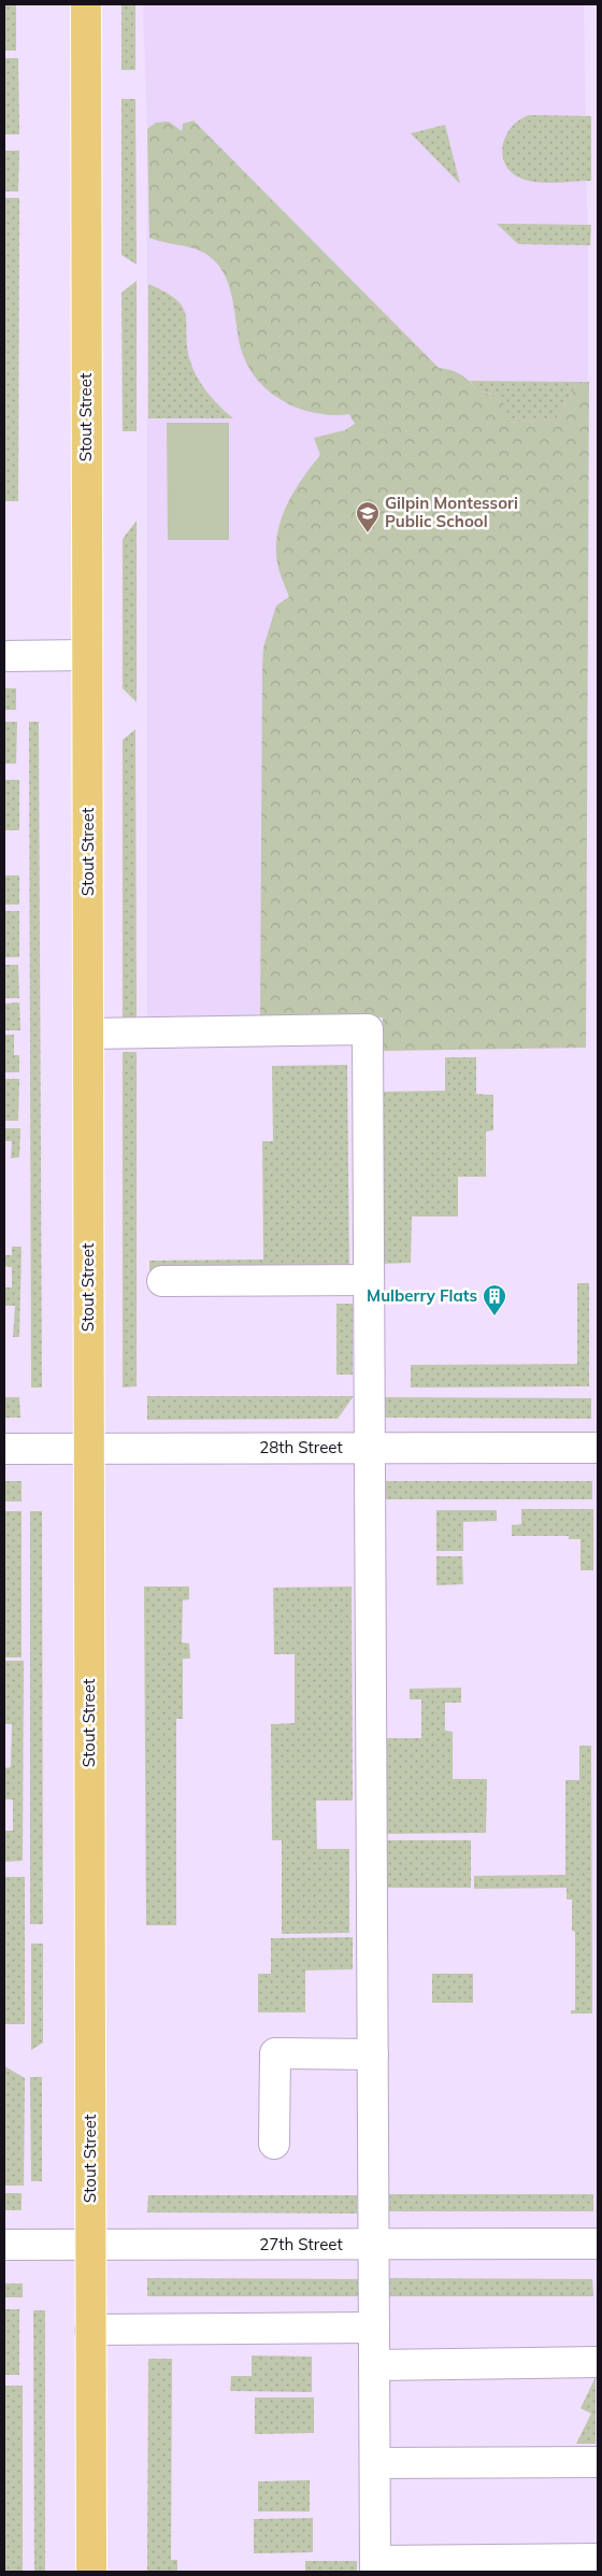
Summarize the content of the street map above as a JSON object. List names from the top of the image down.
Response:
{
  "streets": {
    "main road": ["Stout Street"],
    "street": ["28th Street", "27th Street"]
  },
  "crossings": [
    ["Stout Street", "28th Street"],
    ["Stout Street", "27th Street"]
  ],
  "places": {
    "school or university": ["Gilpin Montessori Public School"],
    "building": ["Mulberry Flats"]
  }
}
